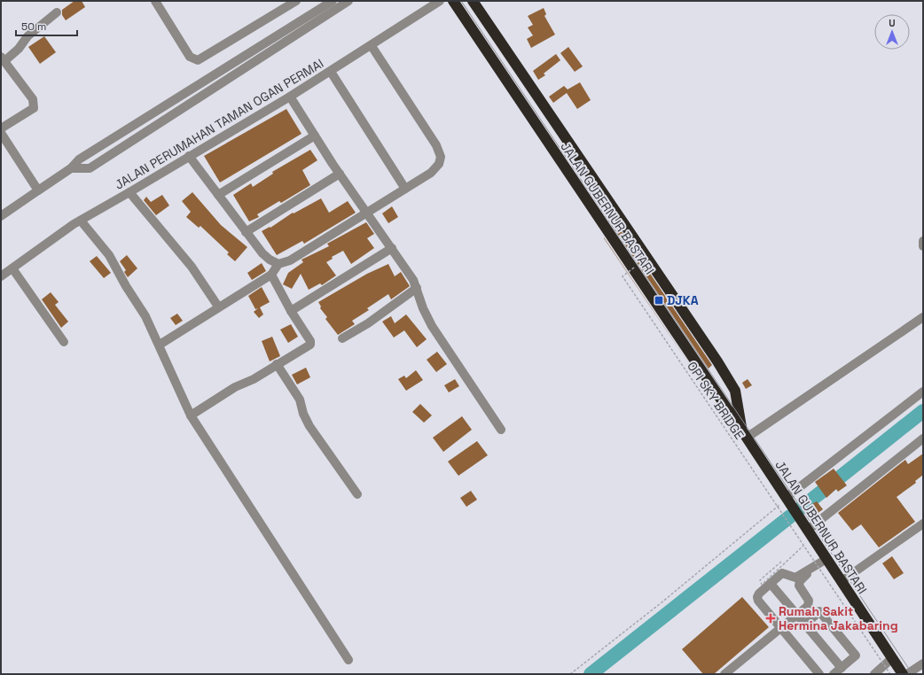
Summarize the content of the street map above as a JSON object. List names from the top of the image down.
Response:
{
  "streets": {
    "highway": ["JALAN GUBERNUR BASTARI"],
    "street": ["JALAN PERUMAHAN TAMAN OGAN PERMAI"],
    "path": ["OPI SKY BRIDGE"]
  },
  "places": {
    "transit": ["DJKA"],
    "health": ["Rumah Sakit Hermina Jakabaring"]
  },
  "scale_bar": "50 m",
  "north": "top"
}
